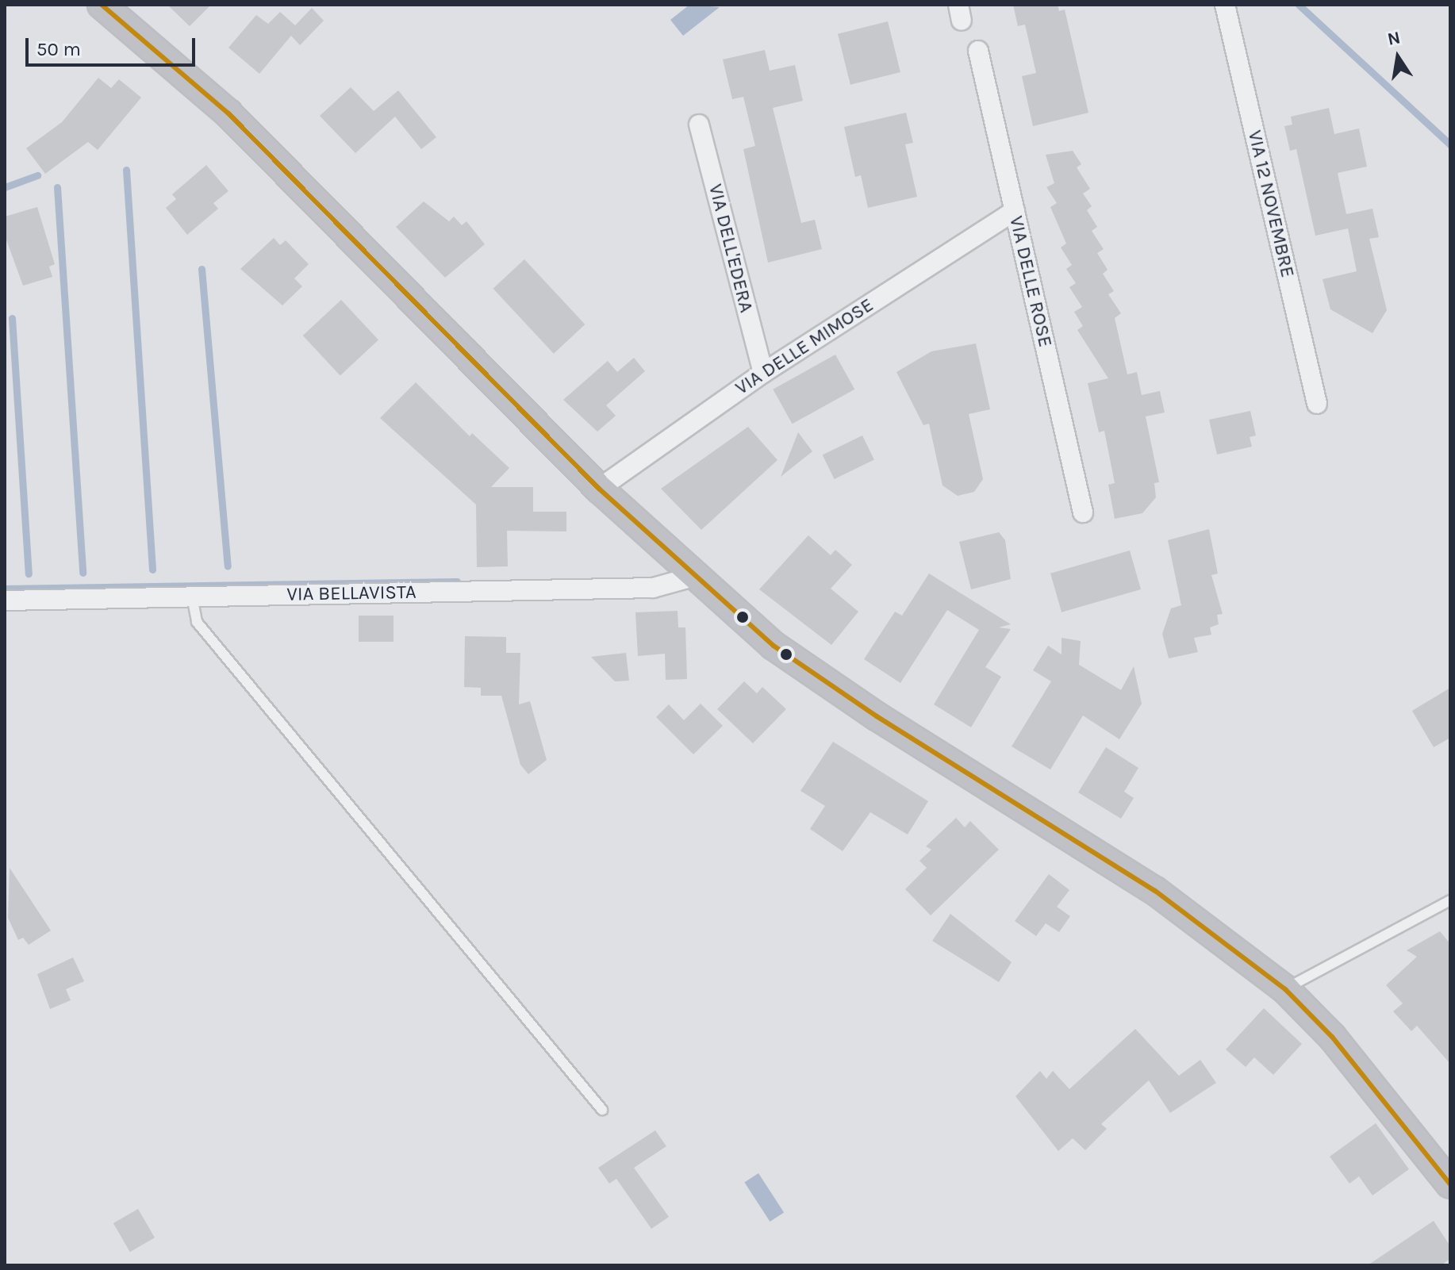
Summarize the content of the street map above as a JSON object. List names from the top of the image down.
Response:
{
  "streets": {
    "street": [
      "VIA 12 NOVEMBRE",
      "VIA DELL'EDERA",
      "VIA DELLE ROSE",
      "VIA DELLE MIMOSE",
      "VIA BELLAVISTA"
    ]
  },
  "crossings": [
    ["VIA DELL'EDERA", "VIA DELLE MIMOSE"],
    ["VIA DELLE ROSE", "VIA DELLE MIMOSE"]
  ],
  "scale_bar": "50 m",
  "north": "top"
}
